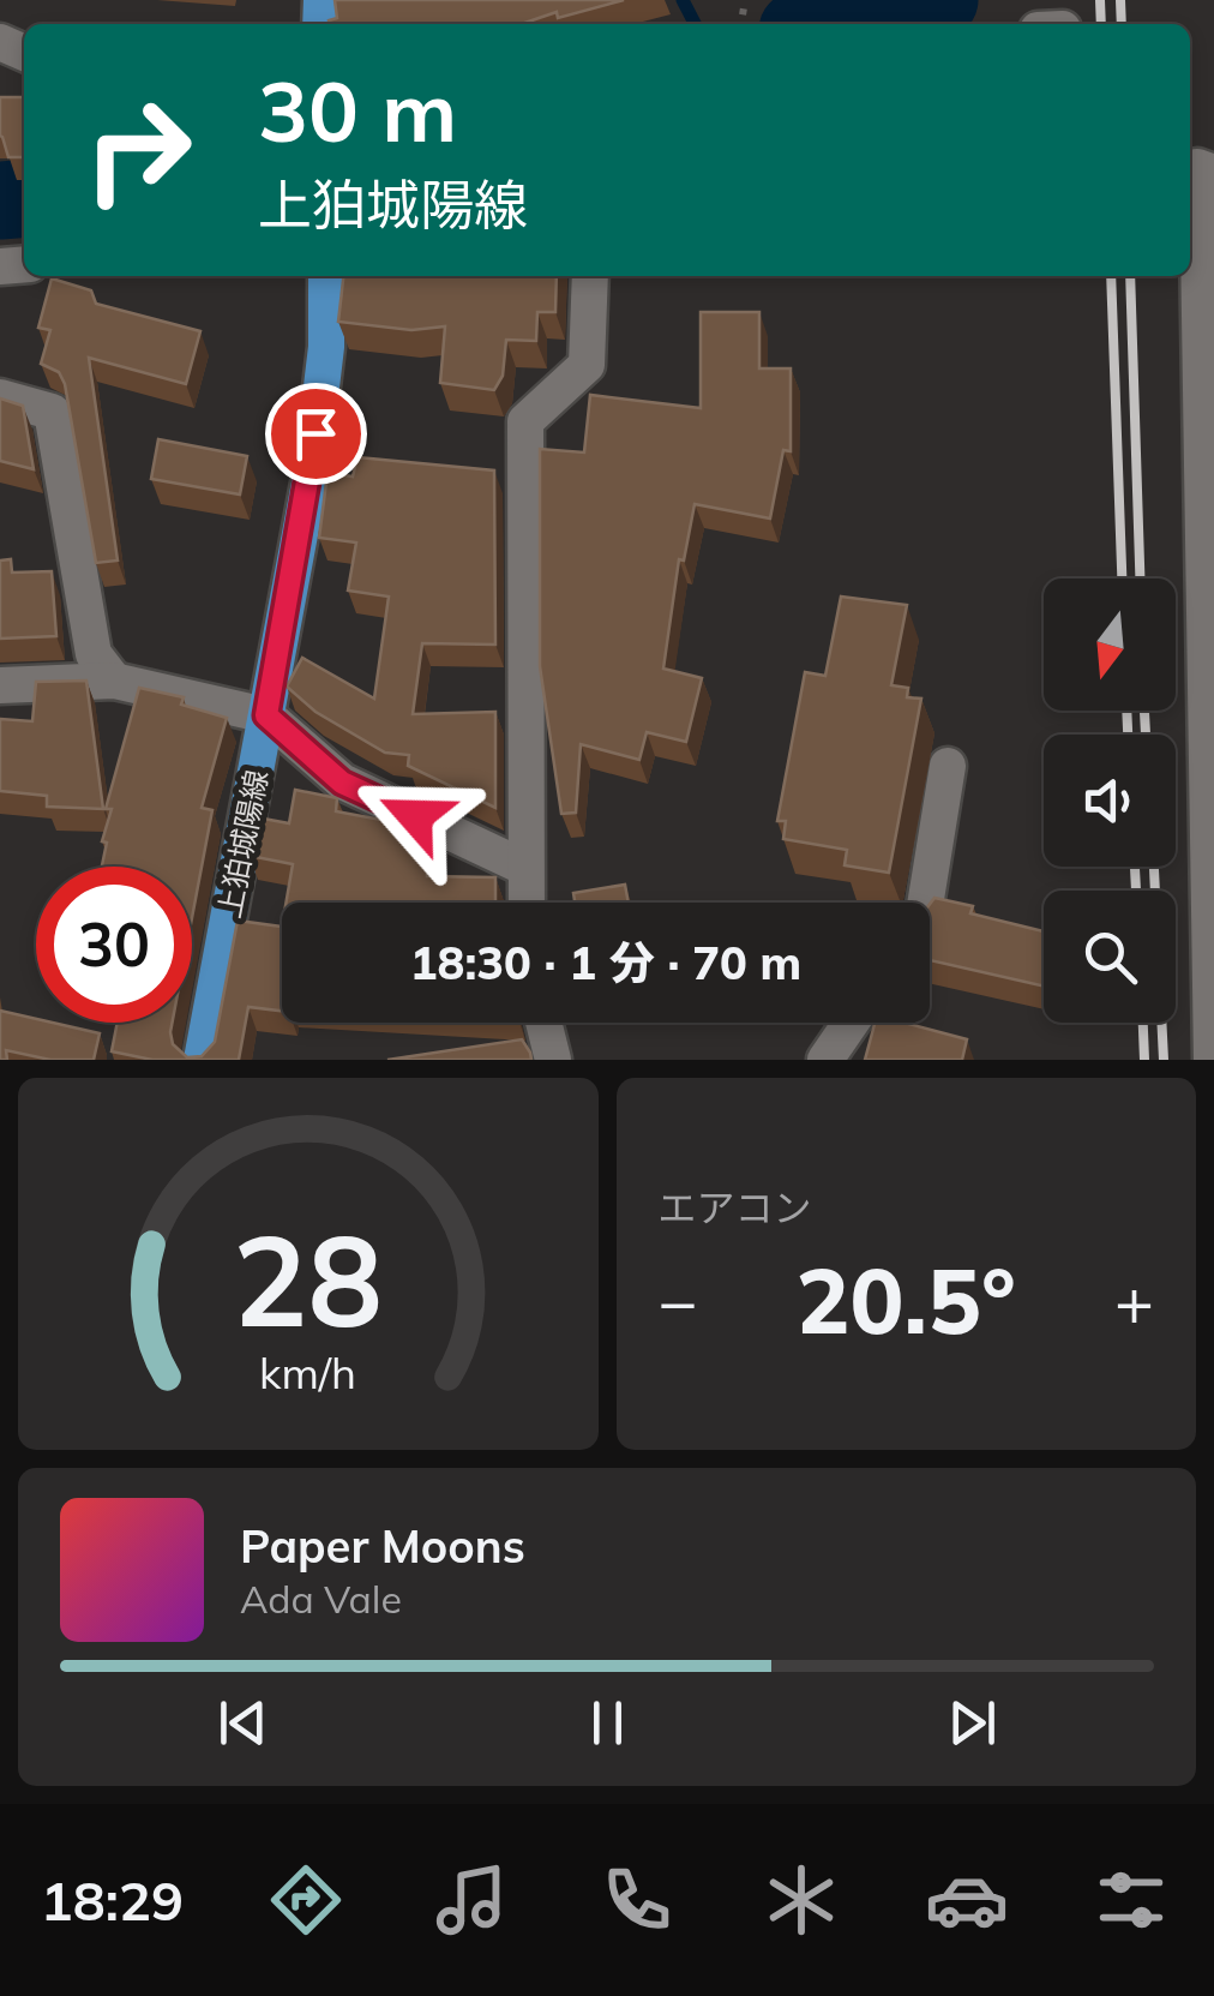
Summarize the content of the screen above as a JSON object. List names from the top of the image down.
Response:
{
  "streets": {
    "main road": ["上狛城陽線"]
  },
  "north": "bottom",
  "page": {
    "turn": ["30 m", "上狛城陽線"],
    "limit": "30",
    "trip": "18:30 · 1 分 · 70 m",
    "tile": "エアコン",
    "heat": ["−", "20.5°", "+"],
    "song": ["Paper Moons", "Ada Vale"],
    "tabs": "18:29",
    "gauge": ["28", "km/h"]
  }
}
